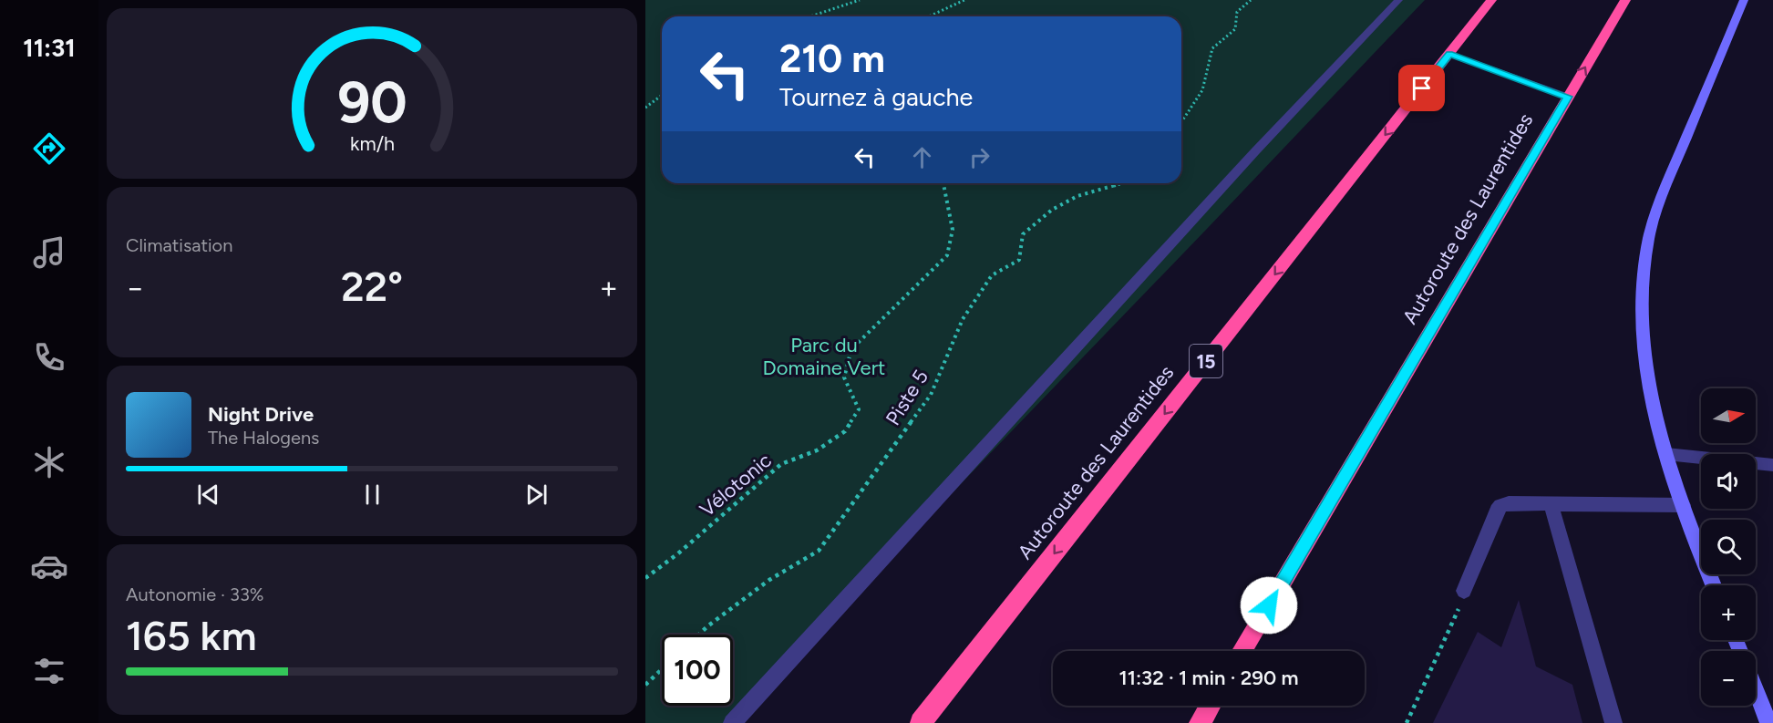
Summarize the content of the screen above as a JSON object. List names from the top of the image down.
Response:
{
  "streets": {
    "highway": ["Autoroute des Laurentides", "15"],
    "path": ["Piste 5", "Vélotonic"]
  },
  "parks": ["Parc du Domaine Vert"],
  "north": "right",
  "page": {
    "tabs": "11:31",
    "turn": ["210 m", "Tournez à gauche"],
    "tile": [
      "Climatisation",
      ["Autonomie · 33%", "165 km"]
    ],
    "heat": ["−", "22°", "+"],
    "map_buttons": ["+", "−"],
    "song": ["Night Drive", "The Halogens"],
    "limit": "100",
    "trip": "11:32 · 1 min · 290 m",
    "gauge": ["90", "km/h"]
  }
}
